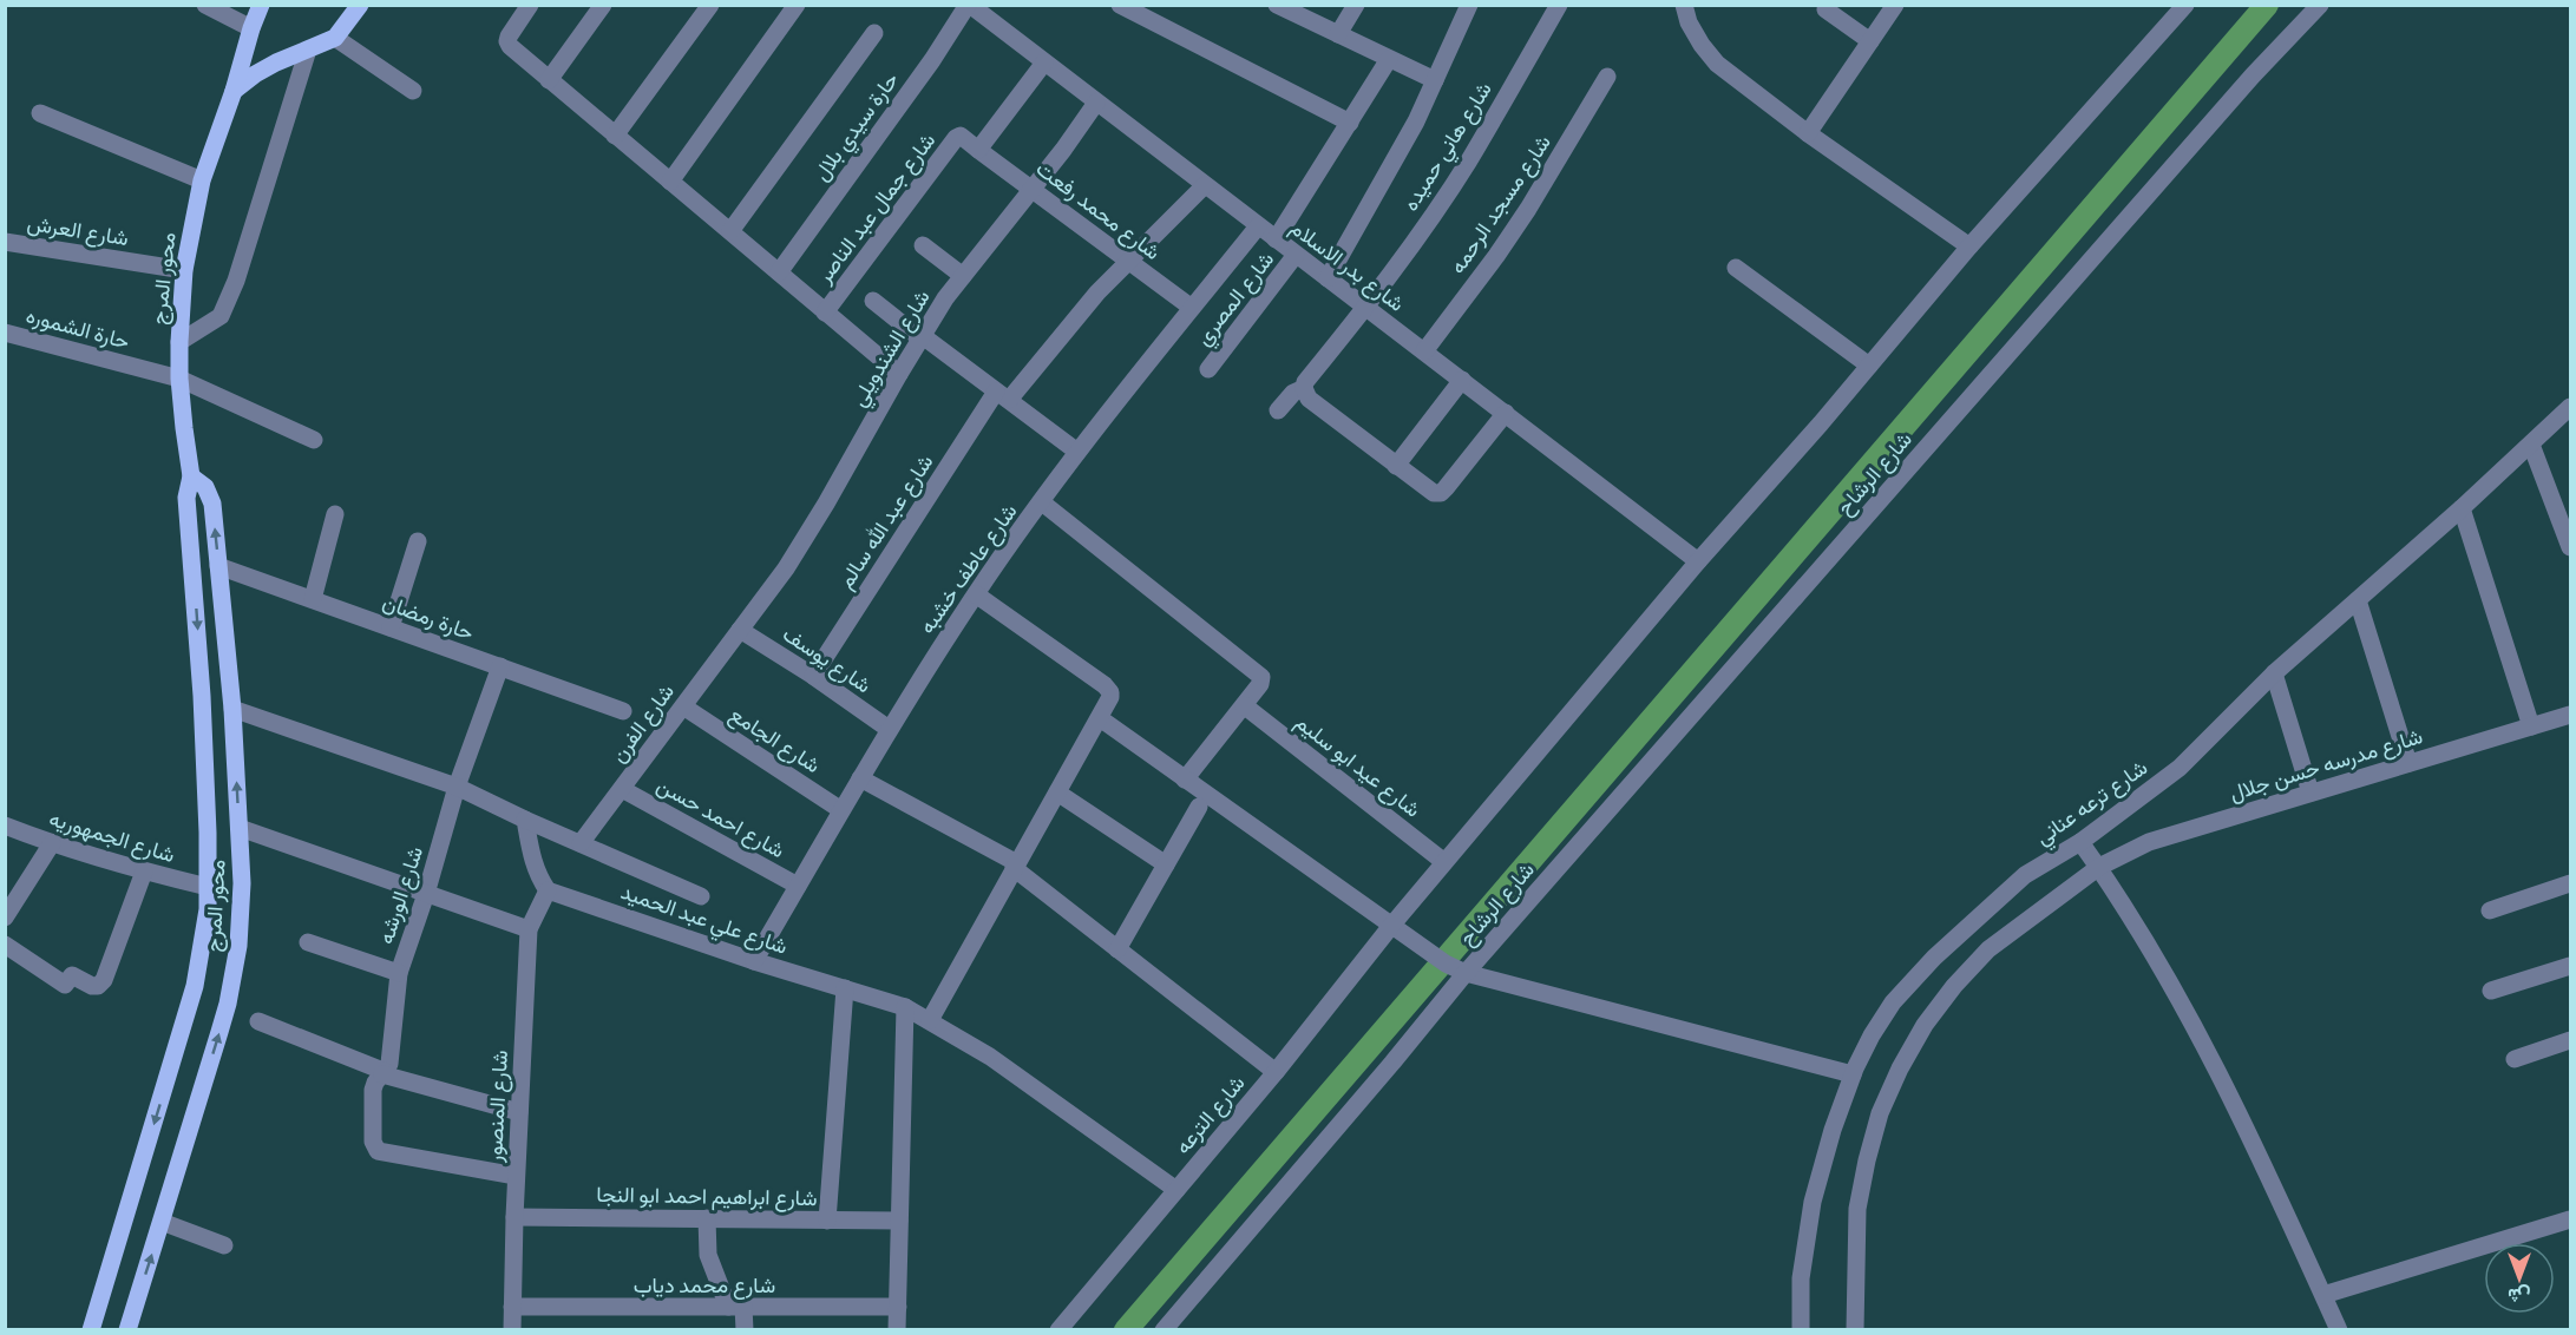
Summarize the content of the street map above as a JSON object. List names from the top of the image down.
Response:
{
  "streets": {
    "main road": ["محور المرج"],
    "street": [
      "حارة سيدي بلال",
      "شارع هاني حميده",
      "شارع مسجد الرحمه",
      "شارع جمال عبد الناصر",
      "شارع محمد رفعت",
      "شارع العرش",
      "شارع بدر الاسلام",
      "شارع المصري",
      "حارة الشموره",
      "شارع الشندويلي",
      "شارع الرشاح",
      "شارع عبد الله سالم",
      "شارع عاطف خشبه",
      "حارة رمضان",
      "شارع يوسف",
      "شارع الفرن",
      "شارع الجامع",
      "شارع مدرسه حسن جلال",
      "شارع عيد ابو سليم",
      "شارع ترعه عناني",
      "شارع احمد حسن",
      "شارع الجمهوريه",
      "شارع الورشه",
      "شارع علي عبد الحميد",
      "شارع المنصور",
      "شارع الترعه",
      "شارع ابراهيم احمد ابو النجا",
      "شارع محمد دياب"
    ]
  },
  "crossings": [
    ["حارة سيدي بلال", "شارع بدر الاسلام"],
    ["شارع هاني حميده", "شارع بدر الاسلام"],
    ["شارع مسجد الرحمه", "شارع بدر الاسلام"],
    ["شارع جمال عبد الناصر", "شارع محمد رفعت"],
    ["شارع محمد رفعت", "شارع الشندويلي"],
    ["شارع محمد رفعت", "شارع عبد الله سالم"],
    ["شارع محمد رفعت", "شارع عاطف خشبه"],
    ["شارع العرش", "محور المرج"],
    ["شارع بدر الاسلام", "شارع المصري"],
    ["شارع بدر الاسلام", "شارع الشندويلي"],
    ["شارع بدر الاسلام", "شارع عبد الله سالم"],
    ["شارع بدر الاسلام", "شارع عاطف خشبه"],
    ["محور المرج", "حارة الشموره"],
    ["محور المرج", "حارة رمضان"],
    ["محور المرج", "شارع الجمهوريه"],
    ["شارع الشندويلي", "شارع يوسف"],
    ["شارع الشندويلي", "شارع الفرن"],
    ["شارع عبد الله سالم", "شارع يوسف"],
    ["شارع عاطف خشبه", "شارع يوسف"],
    ["شارع عاطف خشبه", "شارع الجامع"],
    ["شارع عاطف خشبه", "شارع احمد حسن"],
    ["شارع عاطف خشبه", "شارع علي عبد الحميد"],
    ["حارة رمضان", "شارع الورشه"],
    ["شارع يوسف", "شارع الفرن"],
    ["شارع الفرن", "شارع الجامع"],
    ["شارع الفرن", "شارع احمد حسن"],
    ["شارع الورشه", "شارع المنصور"],
    ["شارع علي عبد الحميد", "شارع المنصور"],
    ["شارع علي عبد الحميد", "شارع الترعه"],
    ["شارع المنصور", "شارع ابراهيم احمد ابو النجا"],
    ["شارع المنصور", "شارع محمد دياب"]
  ],
  "north": "bottom"
}
